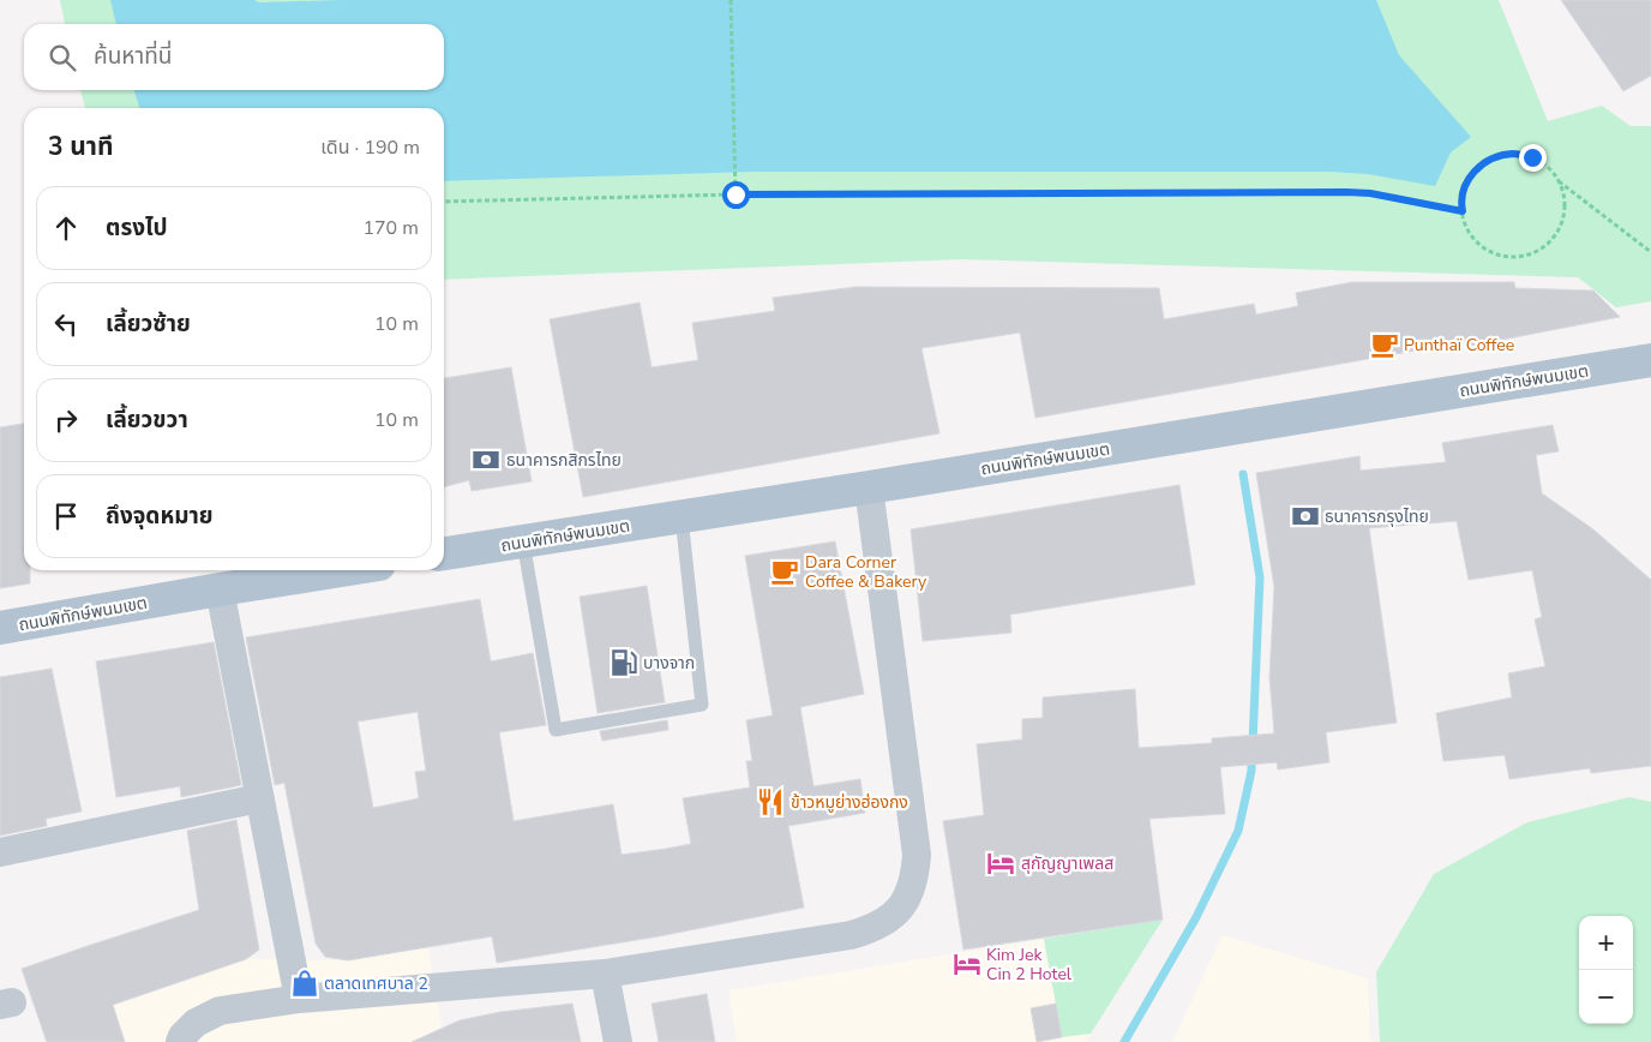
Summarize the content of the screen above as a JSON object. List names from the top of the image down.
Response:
{
  "streets": {
    "main road": ["ถนนพิทักษ์พนมเขต"]
  },
  "places": {
    "cafe": ["Punthaï Coffee", "Dara Corner Coffee & Bakery"],
    "bank": ["ธนาคารกสิกรไทย", "ธนาคารกรุงไทย"],
    "fuel station": ["บางจาก"],
    "restaurant": ["ข้าวหมูย่างฮ่องกง"],
    "hotel": ["สุกัญญาเพลส", "Kim Jek Cin 2 Hotel"],
    "shop": ["ตลาดเทศบาล 2"]
  },
  "page": {
    "search": "ค้นหาที่นี่",
    "heading": ["3 นาที", "เดิน · 190 m"],
    "list": [
      ["ตรงไป", "170 m"],
      ["เลี้ยวซ้าย", "10 m"],
      ["เลี้ยวขวา", "10 m"],
      "ถึงจุดหมาย"
    ],
    "map_buttons": ["+", "−"]
  }
}
